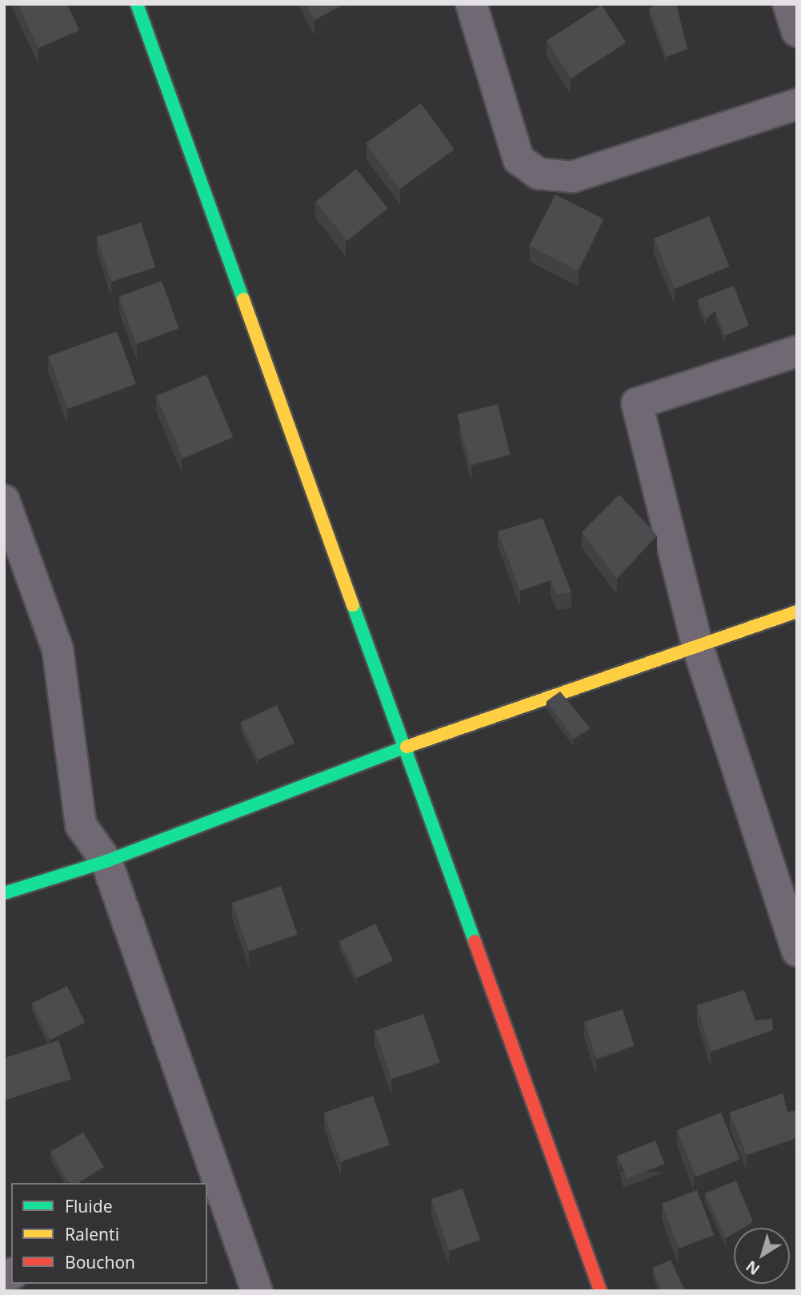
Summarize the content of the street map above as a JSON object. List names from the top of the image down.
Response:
{
  "legend": ["Fluide", "Ralenti", "Bouchon"],
  "north": "bottom left"
}
